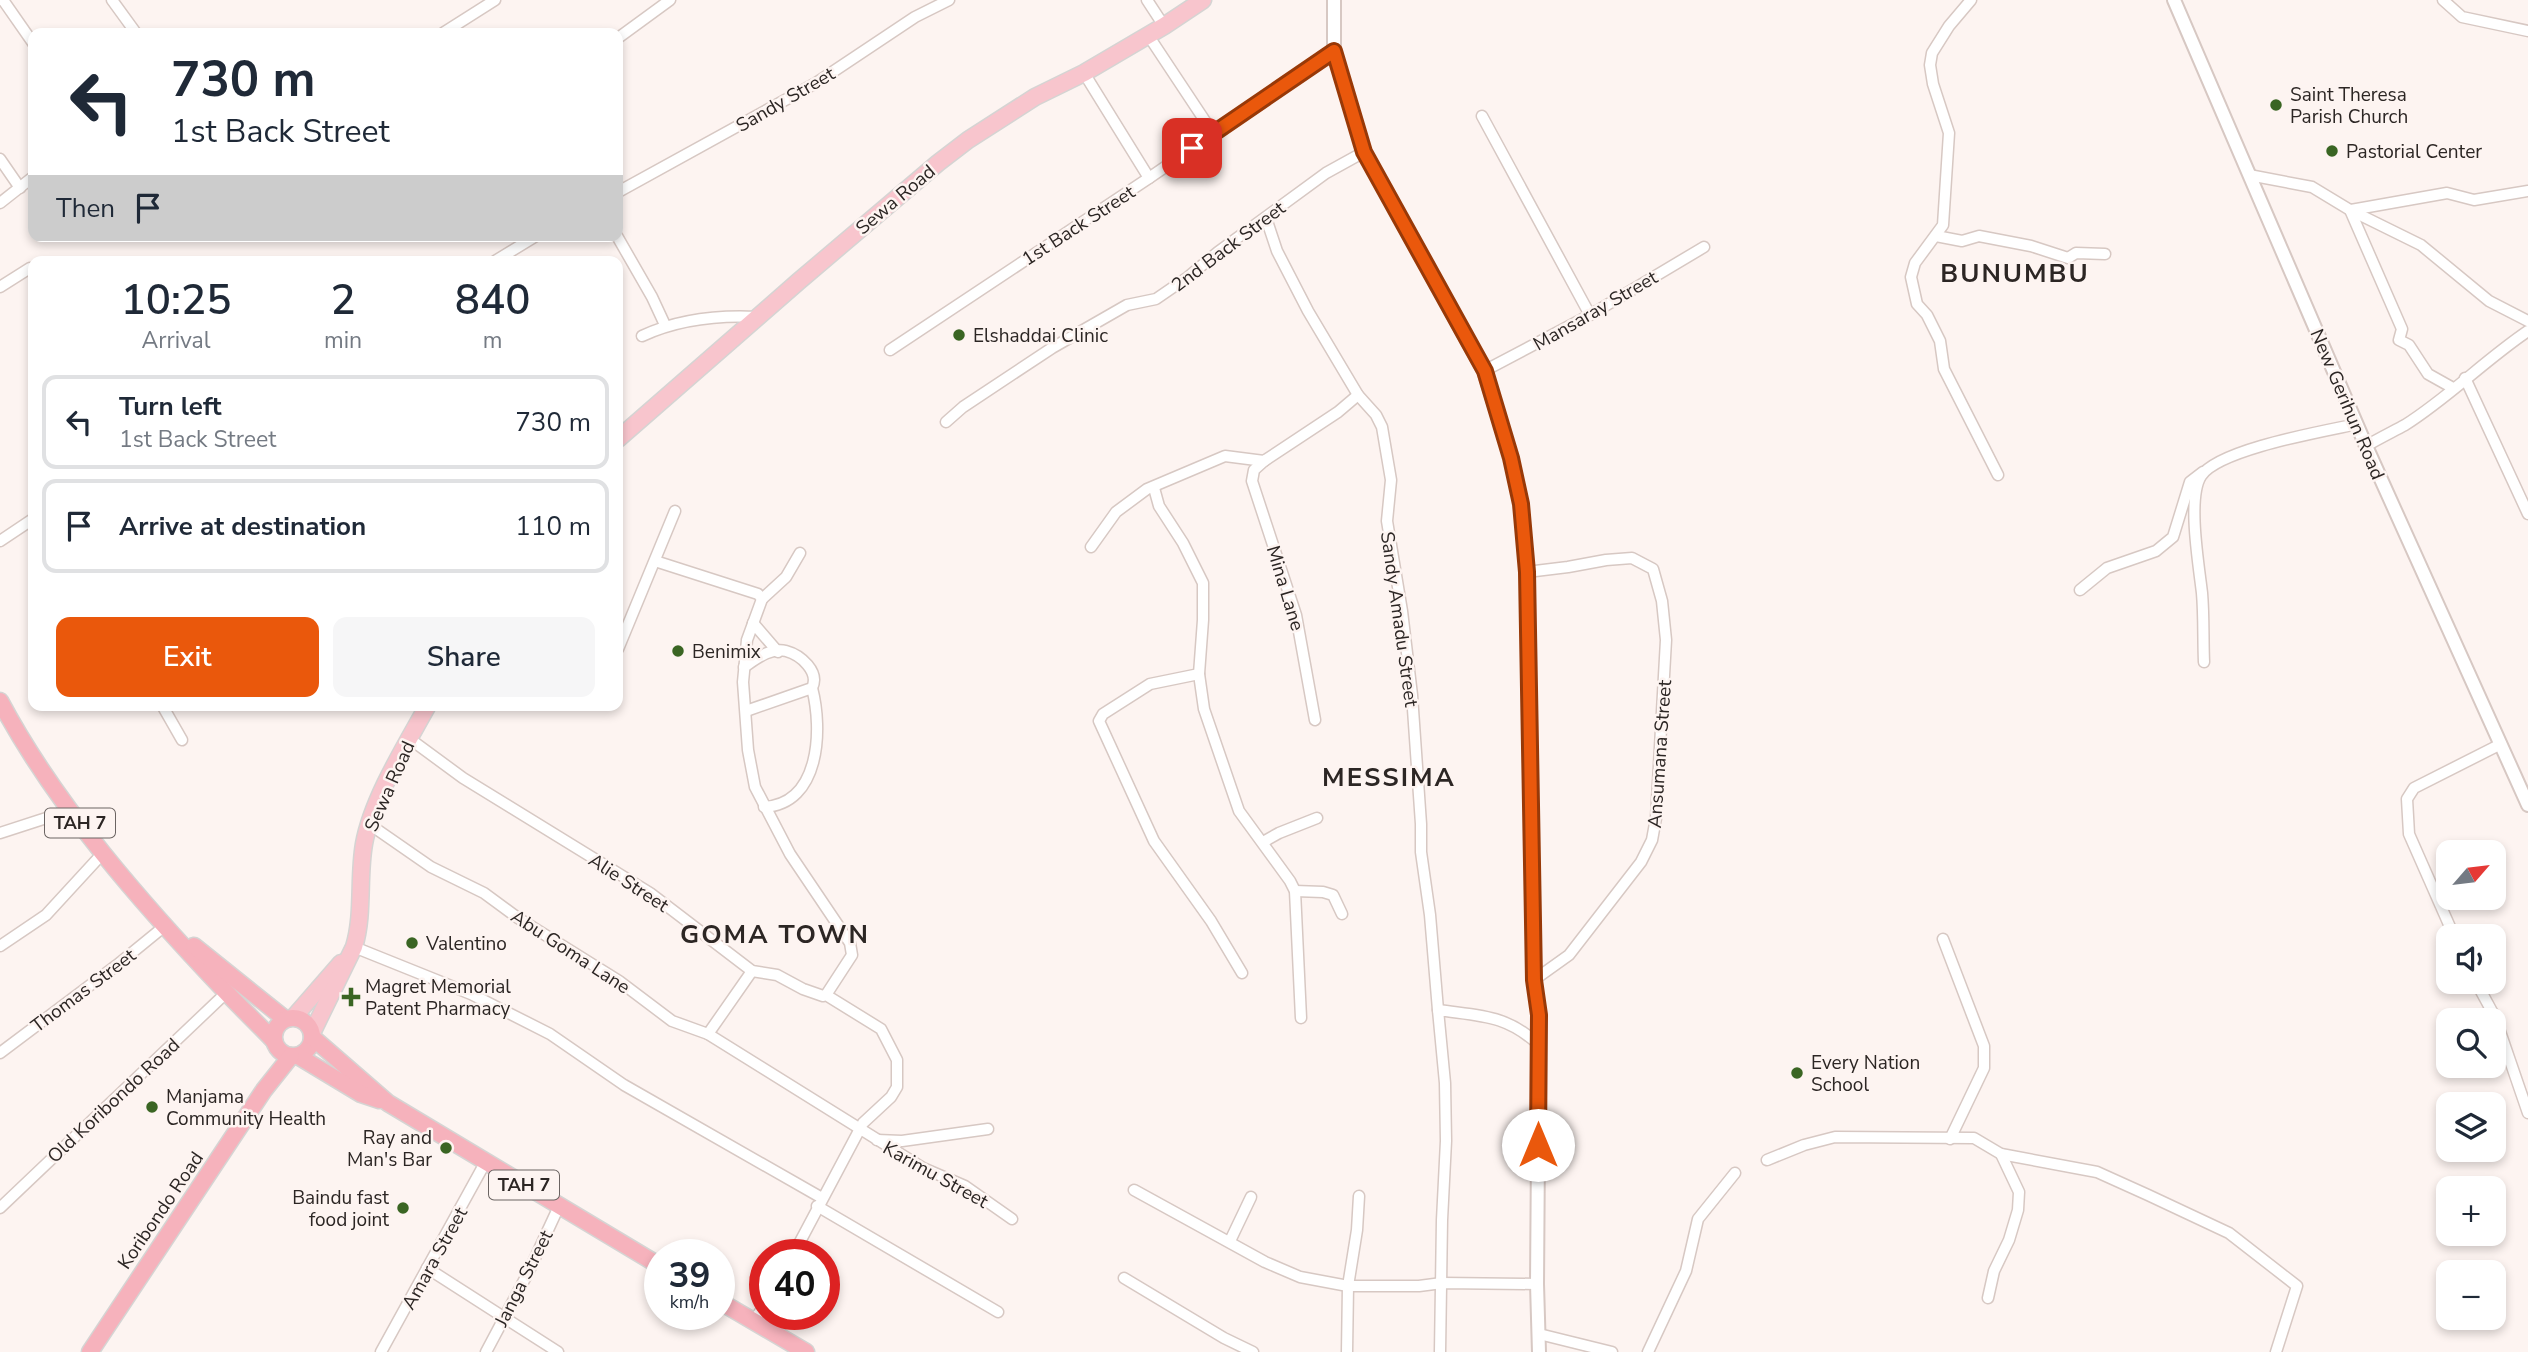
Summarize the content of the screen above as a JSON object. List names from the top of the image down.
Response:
{
  "streets": {
    "highway": ["TAH 7", "Koribondo Road"],
    "main road": ["Sewa Road"],
    "street": [
      "Sandy Street",
      "1st Back Street",
      "2nd Back Street",
      "Mansaray Street",
      "New Gerihun Road",
      "Mina Lane",
      "Sandy Amadu Street",
      "Ansumana Street",
      "Alie Street",
      "Abu Goma Lane",
      "Thomas Street",
      "Old Koribondo Road",
      "Karimu Street",
      "Amara Street",
      "Janga Street"
    ]
  },
  "crossings": [
    ["Sewa Road", "TAH 7"],
    ["Sewa Road", "Alie Street"],
    ["Sewa Road", "Abu Goma Lane"],
    ["Sewa Road", "Koribondo Road"],
    ["2nd Back Street", "Sandy Amadu Street"],
    ["TAH 7", "Thomas Street"],
    ["TAH 7", "Old Koribondo Road"],
    ["TAH 7", "Koribondo Road"],
    ["TAH 7", "Amara Street"],
    ["TAH 7", "Janga Street"],
    ["Alie Street", "Abu Goma Lane"],
    ["Alie Street", "Karimu Street"],
    ["Abu Goma Lane", "Karimu Street"]
  ],
  "districts": ["BUNUMBU", "MESSIMA", "GOMA TOWN"],
  "places": {
    "other": [
      "Saint Theresa Parish Church",
      "Pastorial Center",
      "Elshaddai Clinic",
      "Benimix",
      "Valentino",
      "Every Nation School",
      "Manjama Community Health",
      "Ray and Man's Bar",
      "Baindu fast food joint"
    ],
    "health": ["Magret Memorial Patent Pharmacy"]
  },
  "north": "top right",
  "page": {
    "turn": ["730 m", "1st Back Street"],
    "then": "Then",
    "eta": [
      "10:25",
      "Arrival",
      "2",
      "min",
      "840",
      "m"
    ],
    "list": [
      {
        "name": "Turn left",
        "note": "1st Back Street",
        "value": "730 m"
      },
      {
        "name": "Arrive at destination",
        "value": "110 m"
      }
    ],
    "buttons": ["Exit", "Share"],
    "map_buttons": ["+", "−"],
    "speed": "39 km/h",
    "limit": "40"
  }
}
